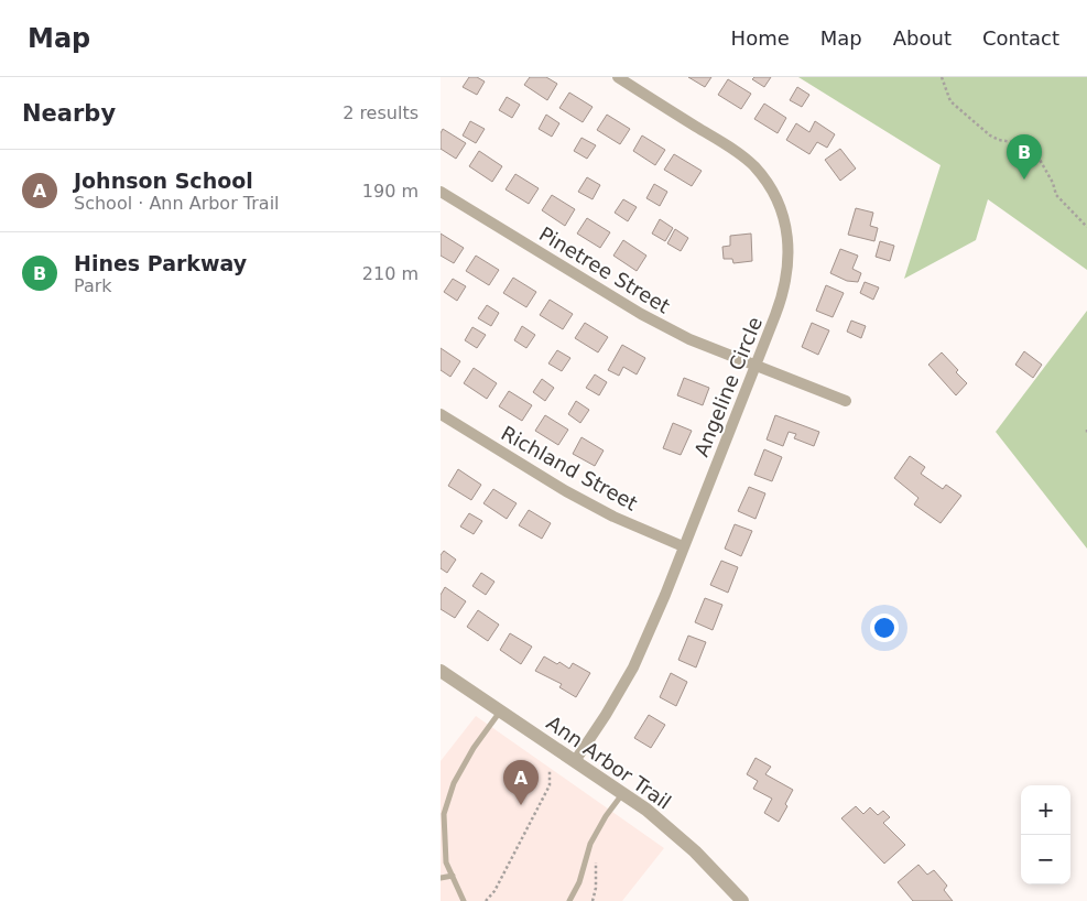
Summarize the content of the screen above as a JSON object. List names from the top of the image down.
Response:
{
  "streets": {
    "street": [
      "Pinetree Street",
      "Angeline Circle",
      "Richland Street",
      "Ann Arbor Trail"
    ]
  },
  "crossings": [
    ["Pinetree Street", "Angeline Circle"],
    ["Angeline Circle", "Richland Street"],
    ["Angeline Circle", "Ann Arbor Trail"]
  ],
  "page": {
    "header": "Map",
    "nav": [
      "Home",
      "Map",
      "About",
      "Contact"
    ],
    "heading": ["Nearby", "2 results"],
    "pins": ["B", "A"],
    "list": [
      {
        "mark": "A",
        "name": "Johnson School",
        "note": "School · Ann Arbor Trail",
        "value": "190 m"
      },
      {
        "mark": "B",
        "name": "Hines Parkway",
        "note": "Park",
        "value": "210 m"
      }
    ],
    "map_buttons": ["+", "−"]
  }
}
